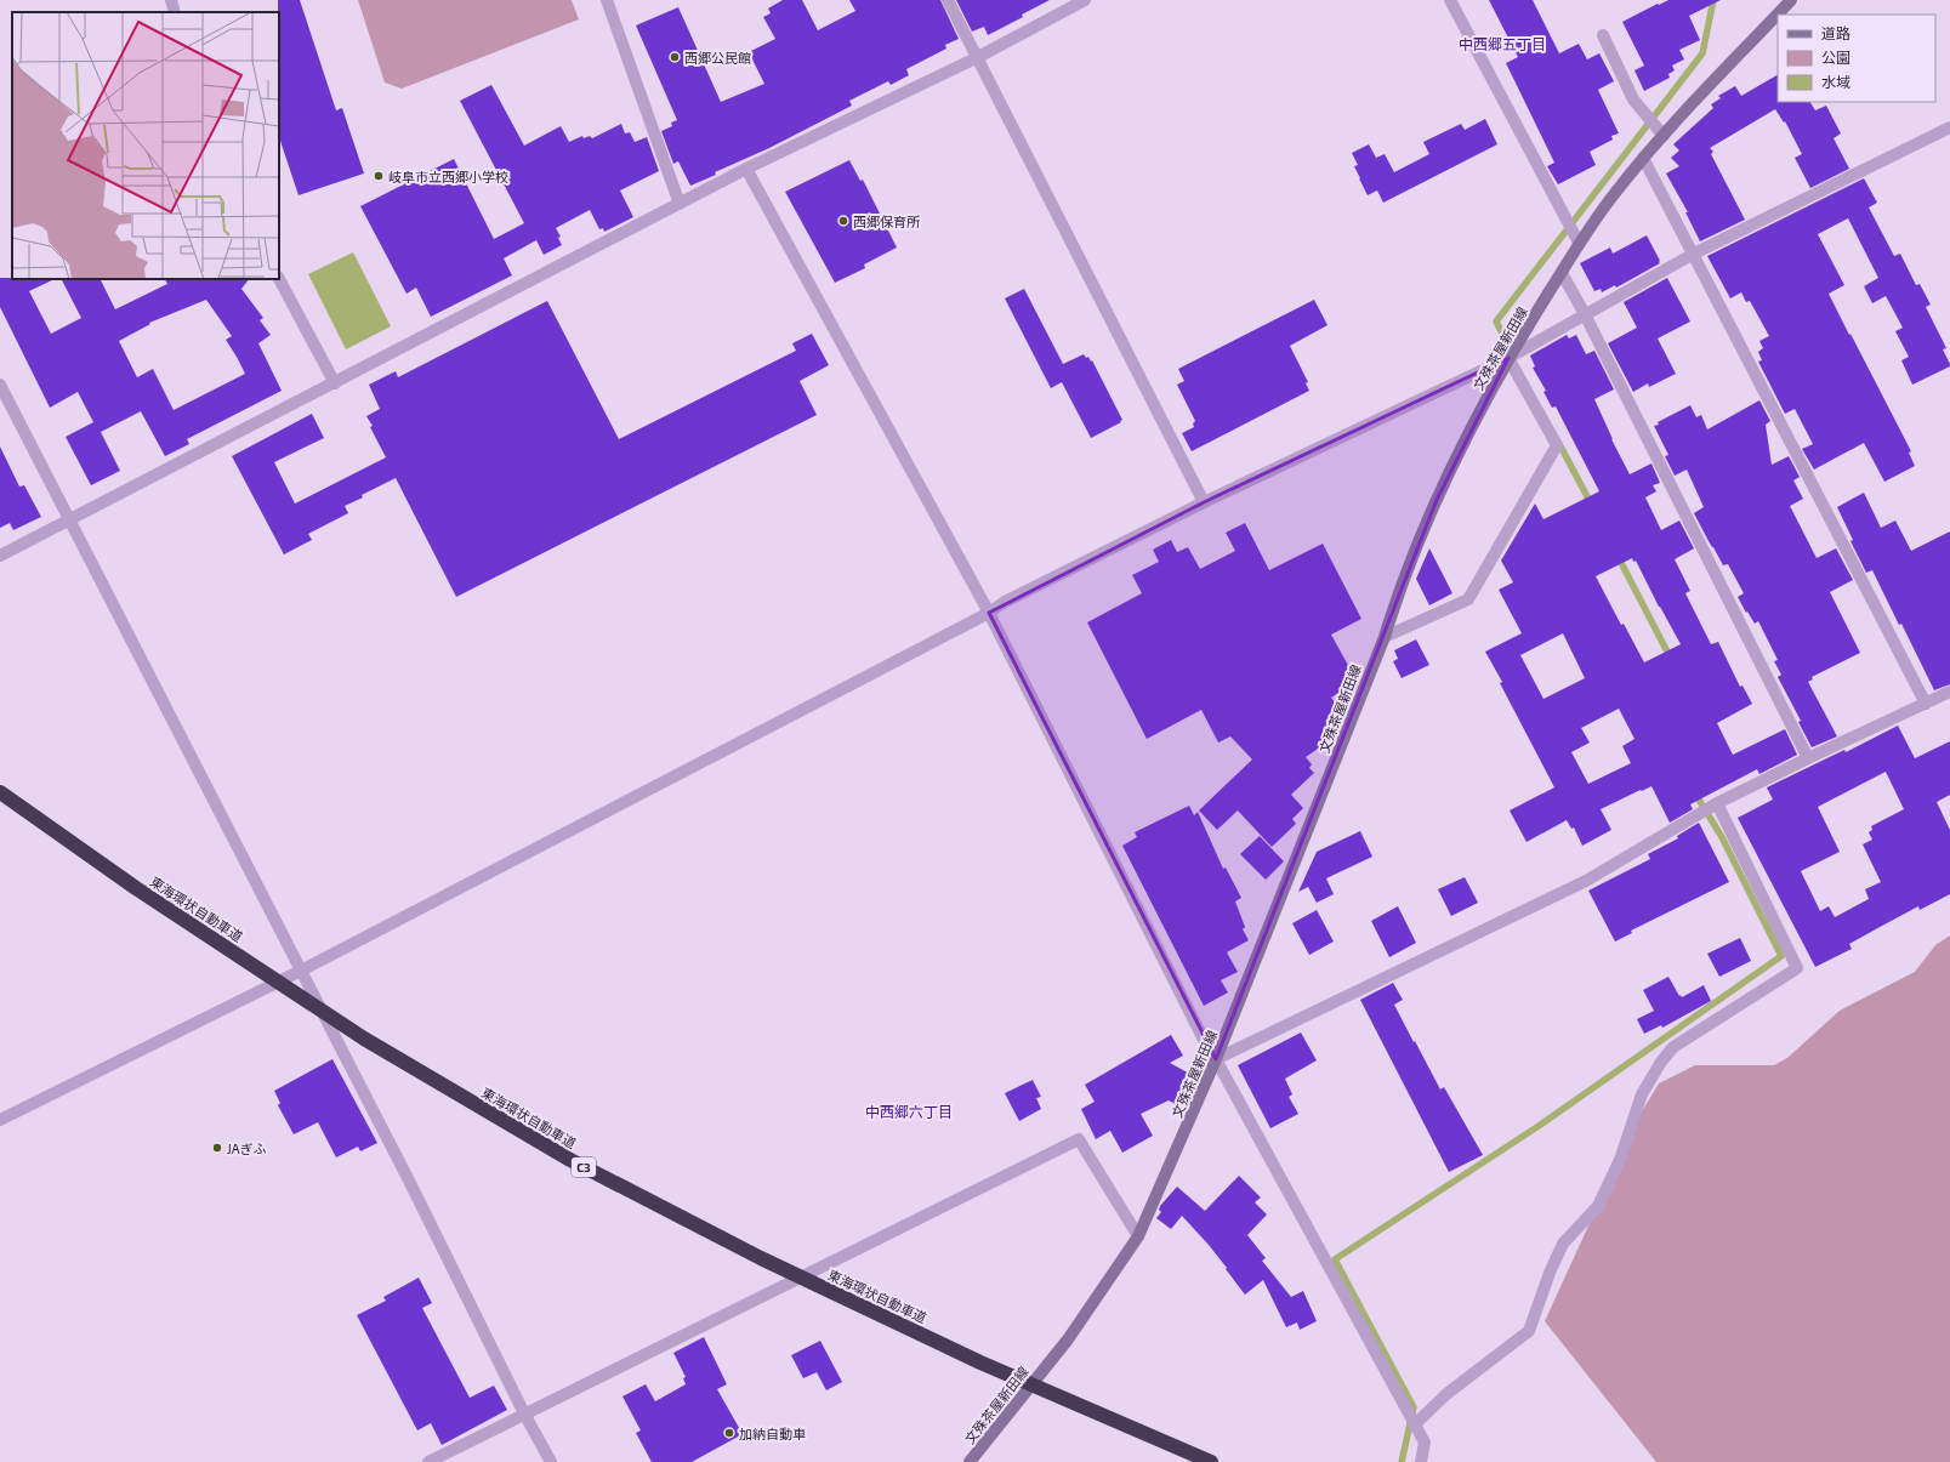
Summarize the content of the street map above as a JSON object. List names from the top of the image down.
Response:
{
  "streets": {
    "highway": ["東海環状自動車道", "C3"],
    "main road": ["文殊茶屋新田線"]
  },
  "districts": ["中西郷五丁目", "中西郷六丁目"],
  "places": [
    "西郷公民館",
    "岐阜市立西郷小学校",
    "西郷保育所",
    "JAぎふ",
    "加納自動車"
  ],
  "legend": ["道路", "公園", "水域"]
}
